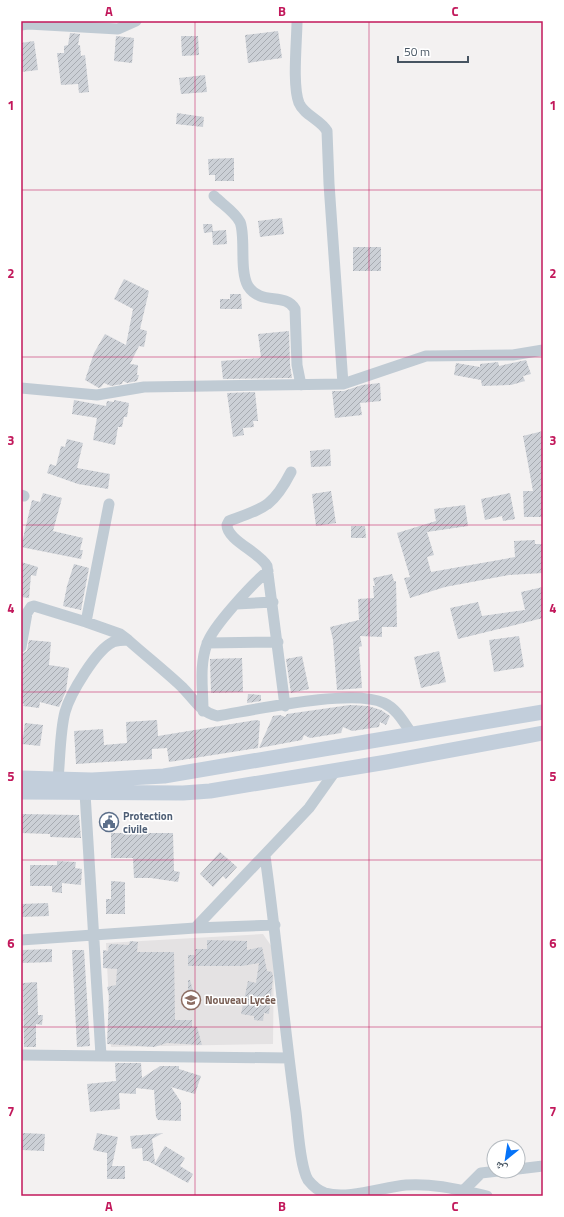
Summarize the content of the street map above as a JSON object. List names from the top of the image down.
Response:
{
  "places": {
    "public building": ["Protection civile"],
    "school or university": ["Nouveau Lycée"]
  },
  "scale_bar": "50 m",
  "north": "bottom left",
  "grid": {
    "columns": ["A", "B", "C"],
    "rows": [
      "1",
      "2",
      "3",
      "4",
      "5",
      "6",
      "7"
    ]
  }
}
